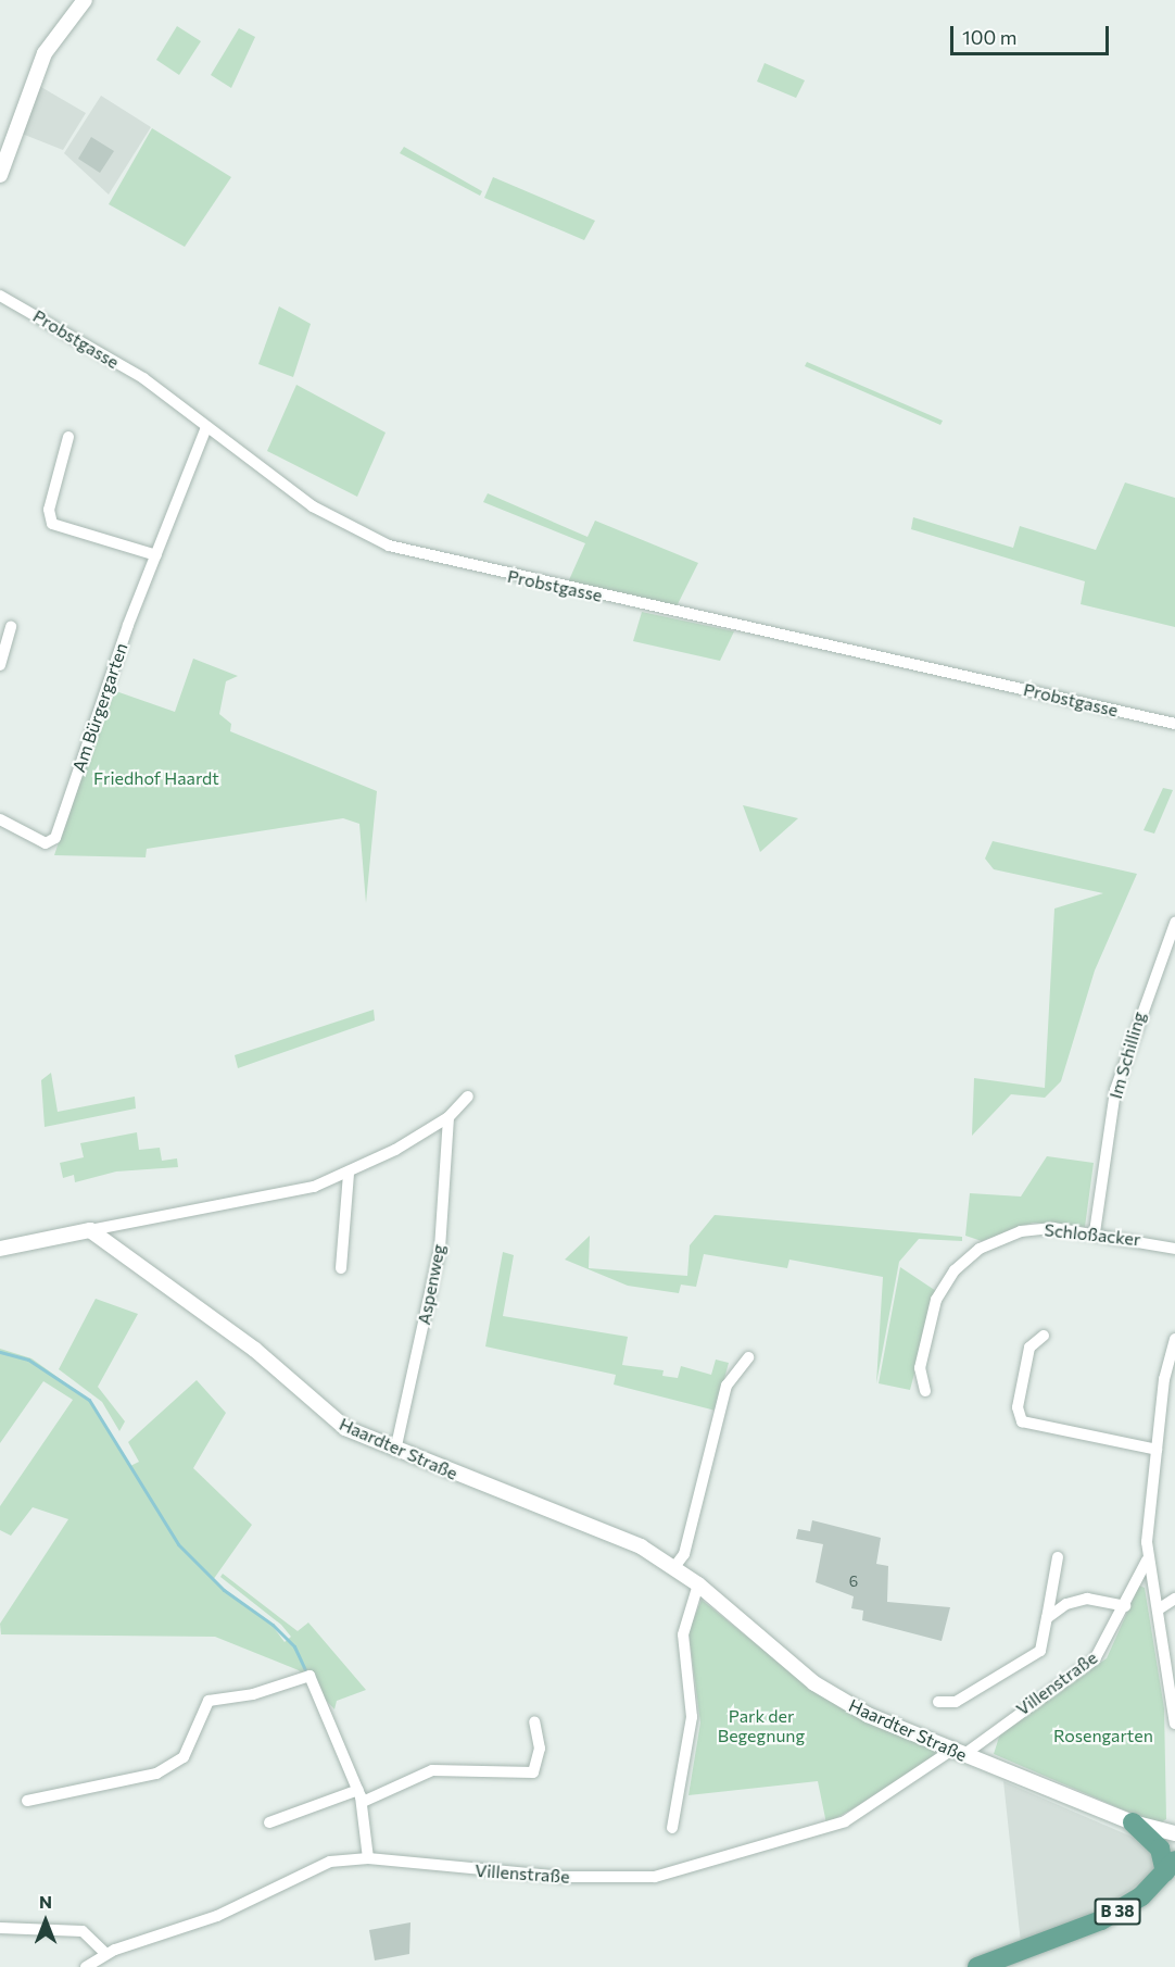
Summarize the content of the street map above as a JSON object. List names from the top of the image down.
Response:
{
  "streets": {
    "main road": ["B 38"],
    "street": [
      "Probstgasse",
      "Am Bürgergarten",
      "Im Schilling",
      "Schloßacker",
      "Aspenweg",
      "Haardter Straße",
      "Villenstraße"
    ]
  },
  "crossings": [
    ["Probstgasse", "Am Bürgergarten"],
    ["Im Schilling", "Schloßacker"],
    ["Aspenweg", "Haardter Straße"],
    ["Haardter Straße", "Villenstraße"],
    ["Haardter Straße", "B 38"]
  ],
  "parks": ["Friedhof Haardt", "Park der Begegnung", "Rosengarten"],
  "house_numbers": ["6"],
  "scale_bar": "100 m",
  "north": "top"
}
